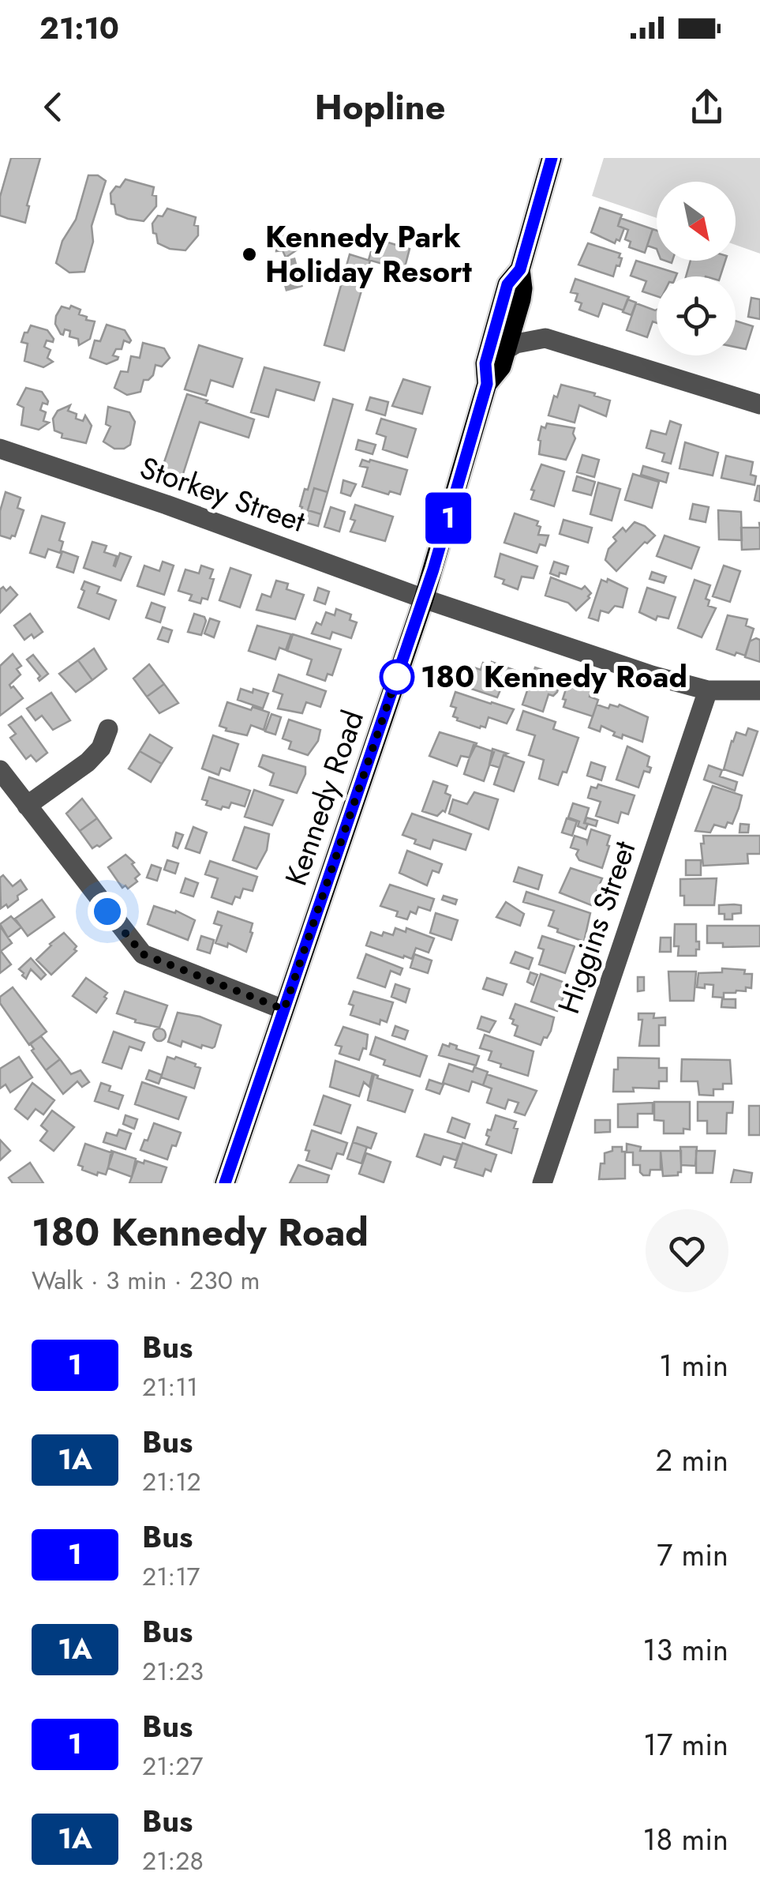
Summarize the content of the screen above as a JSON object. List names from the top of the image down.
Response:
{
  "streets": {
    "main road": ["Kennedy Road"],
    "street": ["Storkey Street", "Higgins Street"]
  },
  "crossings": [
    ["Storkey Street", "Kennedy Road"],
    ["Storkey Street", "Higgins Street"]
  ],
  "places": ["Kennedy Park Holiday Resort", "180 Kennedy Road"],
  "lines": ["bus line 1"],
  "north": "bottom right",
  "page": {
    "status": "21:10",
    "header": "Hopline",
    "on_map": "1",
    "heading": ["180 Kennedy Road", "Walk · 3 min · 230 m"],
    "list": [
      {
        "mark": "1",
        "name": "Bus",
        "note": "21:11",
        "value": "1 min"
      },
      {
        "mark": "1A",
        "name": "Bus",
        "note": "21:12",
        "value": "2 min"
      },
      {
        "mark": "1",
        "name": "Bus",
        "note": "21:17",
        "value": "7 min"
      },
      {
        "mark": "1A",
        "name": "Bus",
        "note": "21:23",
        "value": "13 min"
      },
      {
        "mark": "1",
        "name": "Bus",
        "note": "21:27",
        "value": "17 min"
      },
      {
        "mark": "1A",
        "name": "Bus",
        "note": "21:28",
        "value": "18 min"
      }
    ]
  }
}
